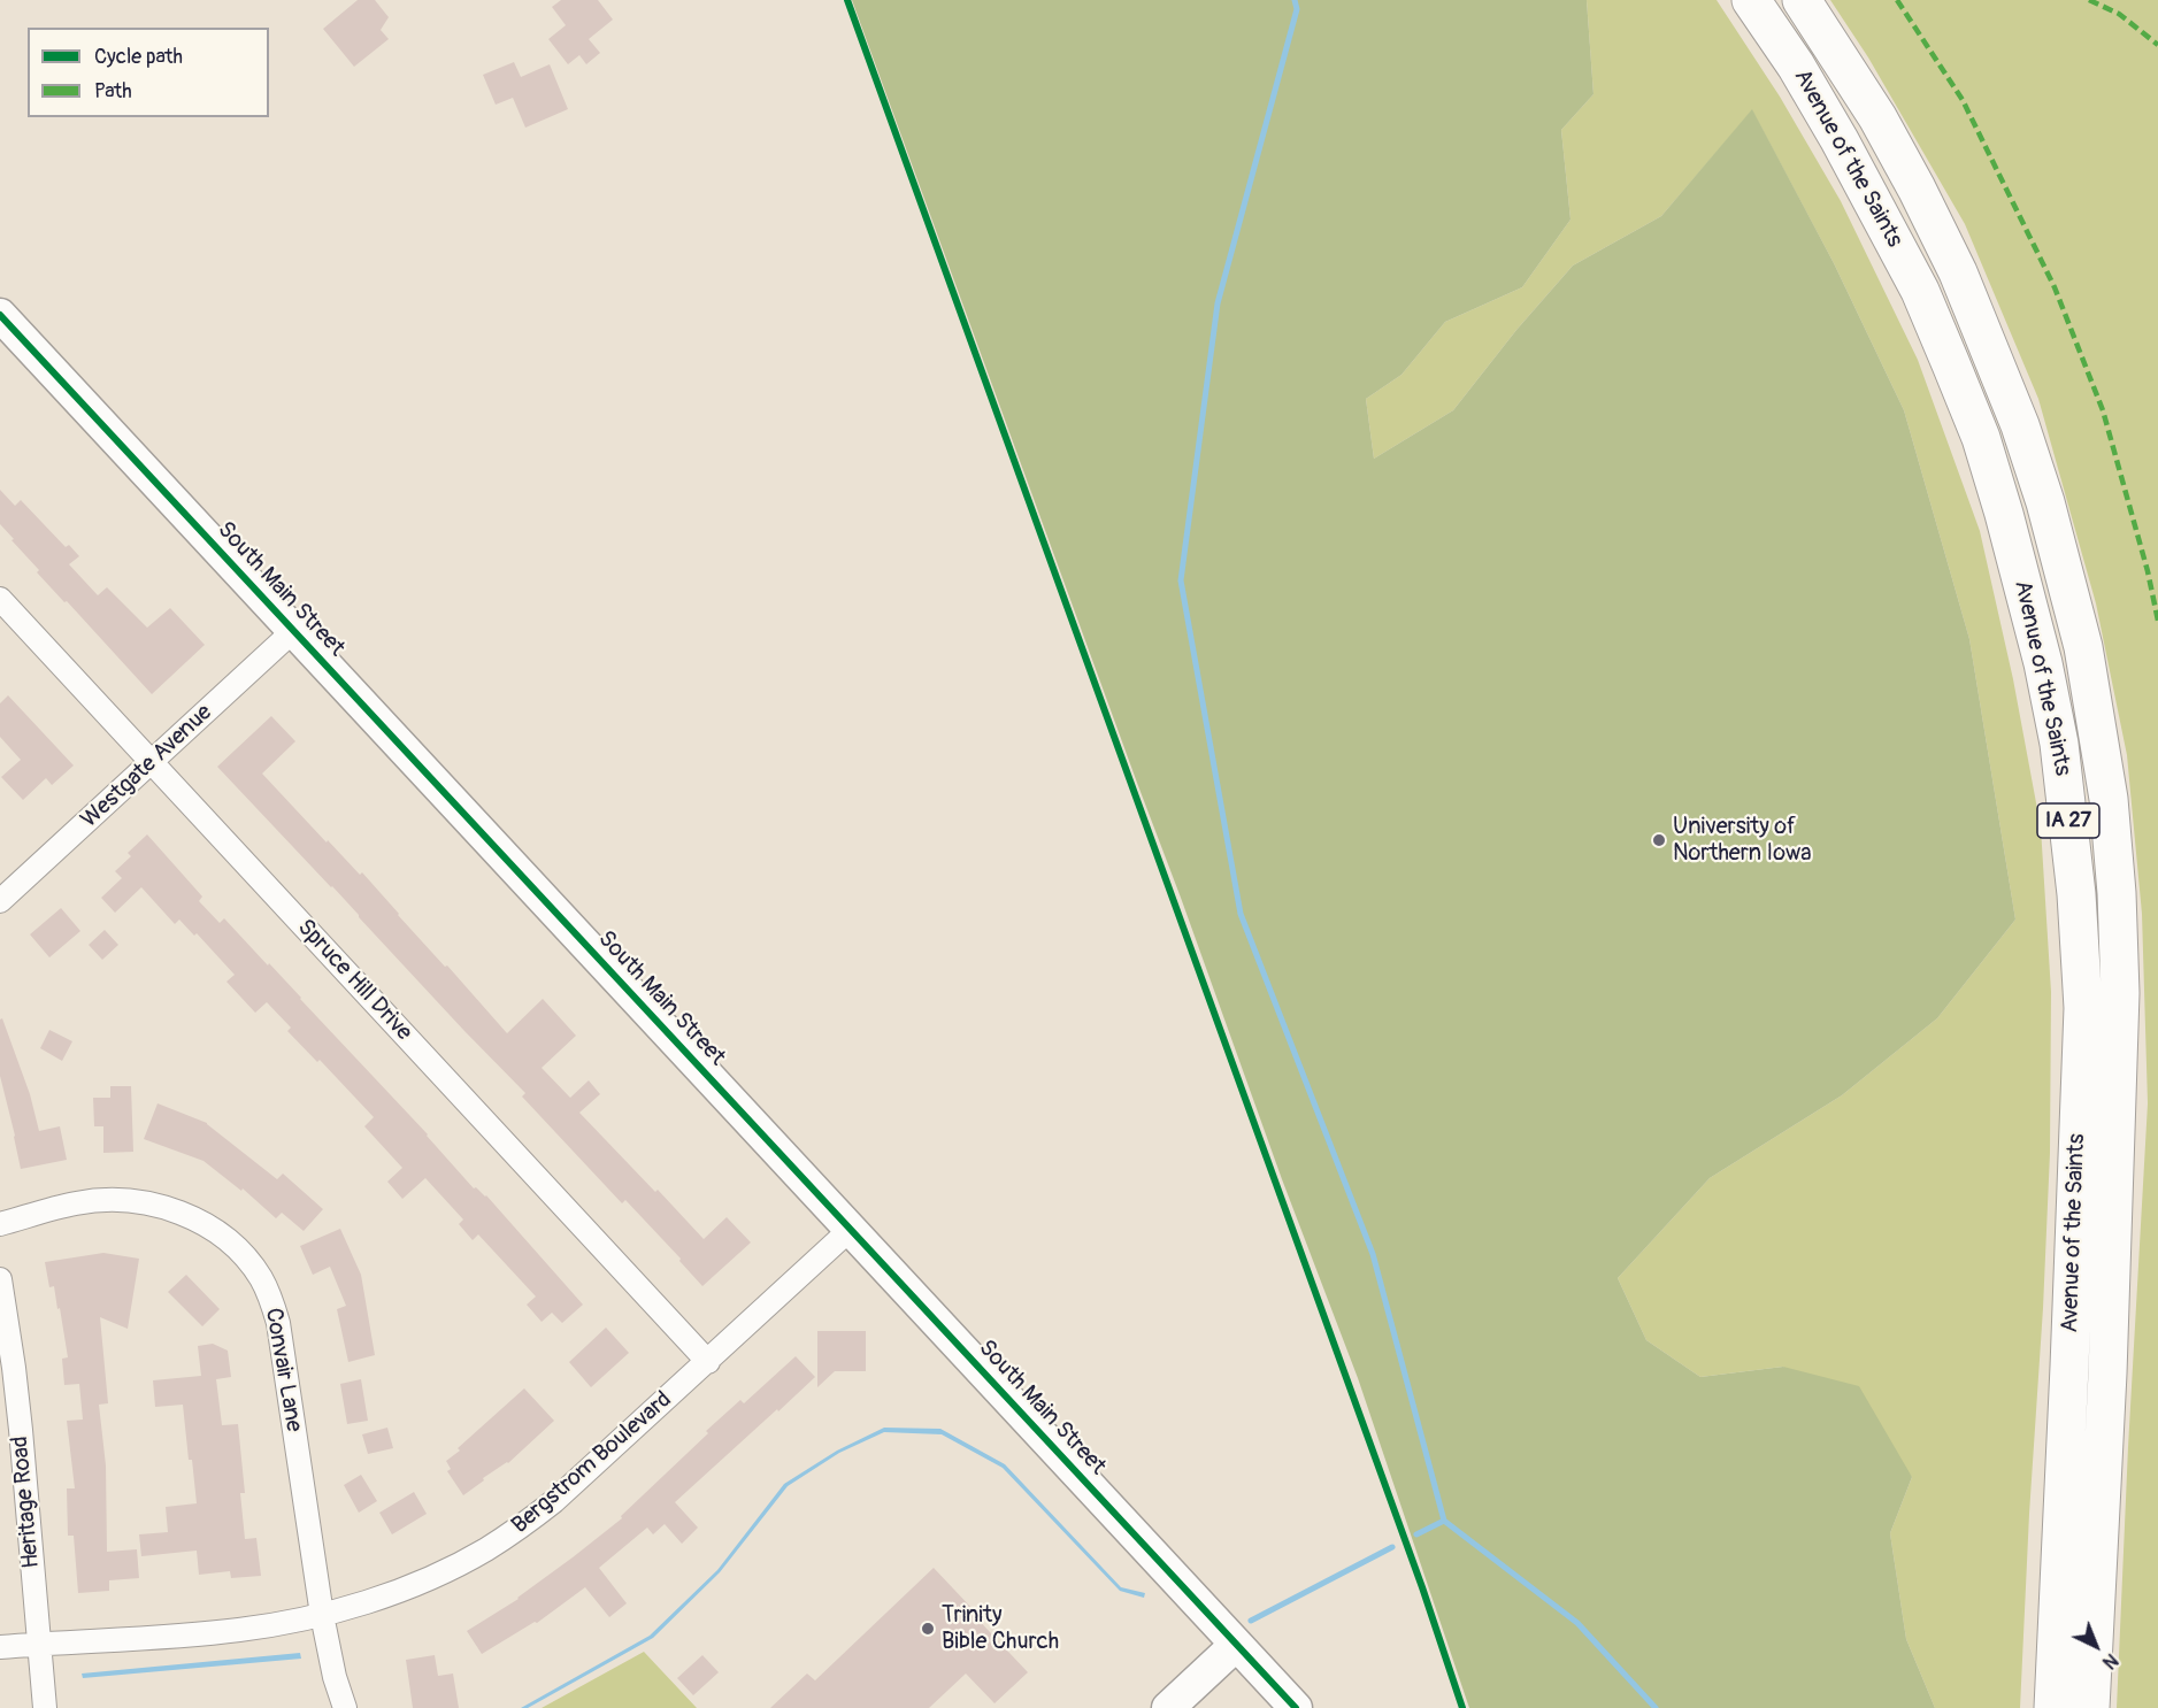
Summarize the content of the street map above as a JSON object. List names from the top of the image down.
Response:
{
  "streets": {
    "highway": ["Avenue of the Saints", "IA 27"],
    "street": [
      "South Main Street",
      "Westgate Avenue",
      "Spruce Hill Drive",
      "Convair Lane",
      "Bergstrom Boulevard",
      "Heritage Road"
    ]
  },
  "crossings": [
    ["South Main Street", "Westgate Avenue"],
    ["South Main Street", "Bergstrom Boulevard"],
    ["Westgate Avenue", "Spruce Hill Drive"],
    ["Spruce Hill Drive", "Bergstrom Boulevard"],
    ["Convair Lane", "Bergstrom Boulevard"],
    ["Bergstrom Boulevard", "Heritage Road"]
  ],
  "places": ["University of Northern Iowa", "Trinity Bible Church"],
  "legend": ["Cycle path", "Path"],
  "north": "bottom right"
}
